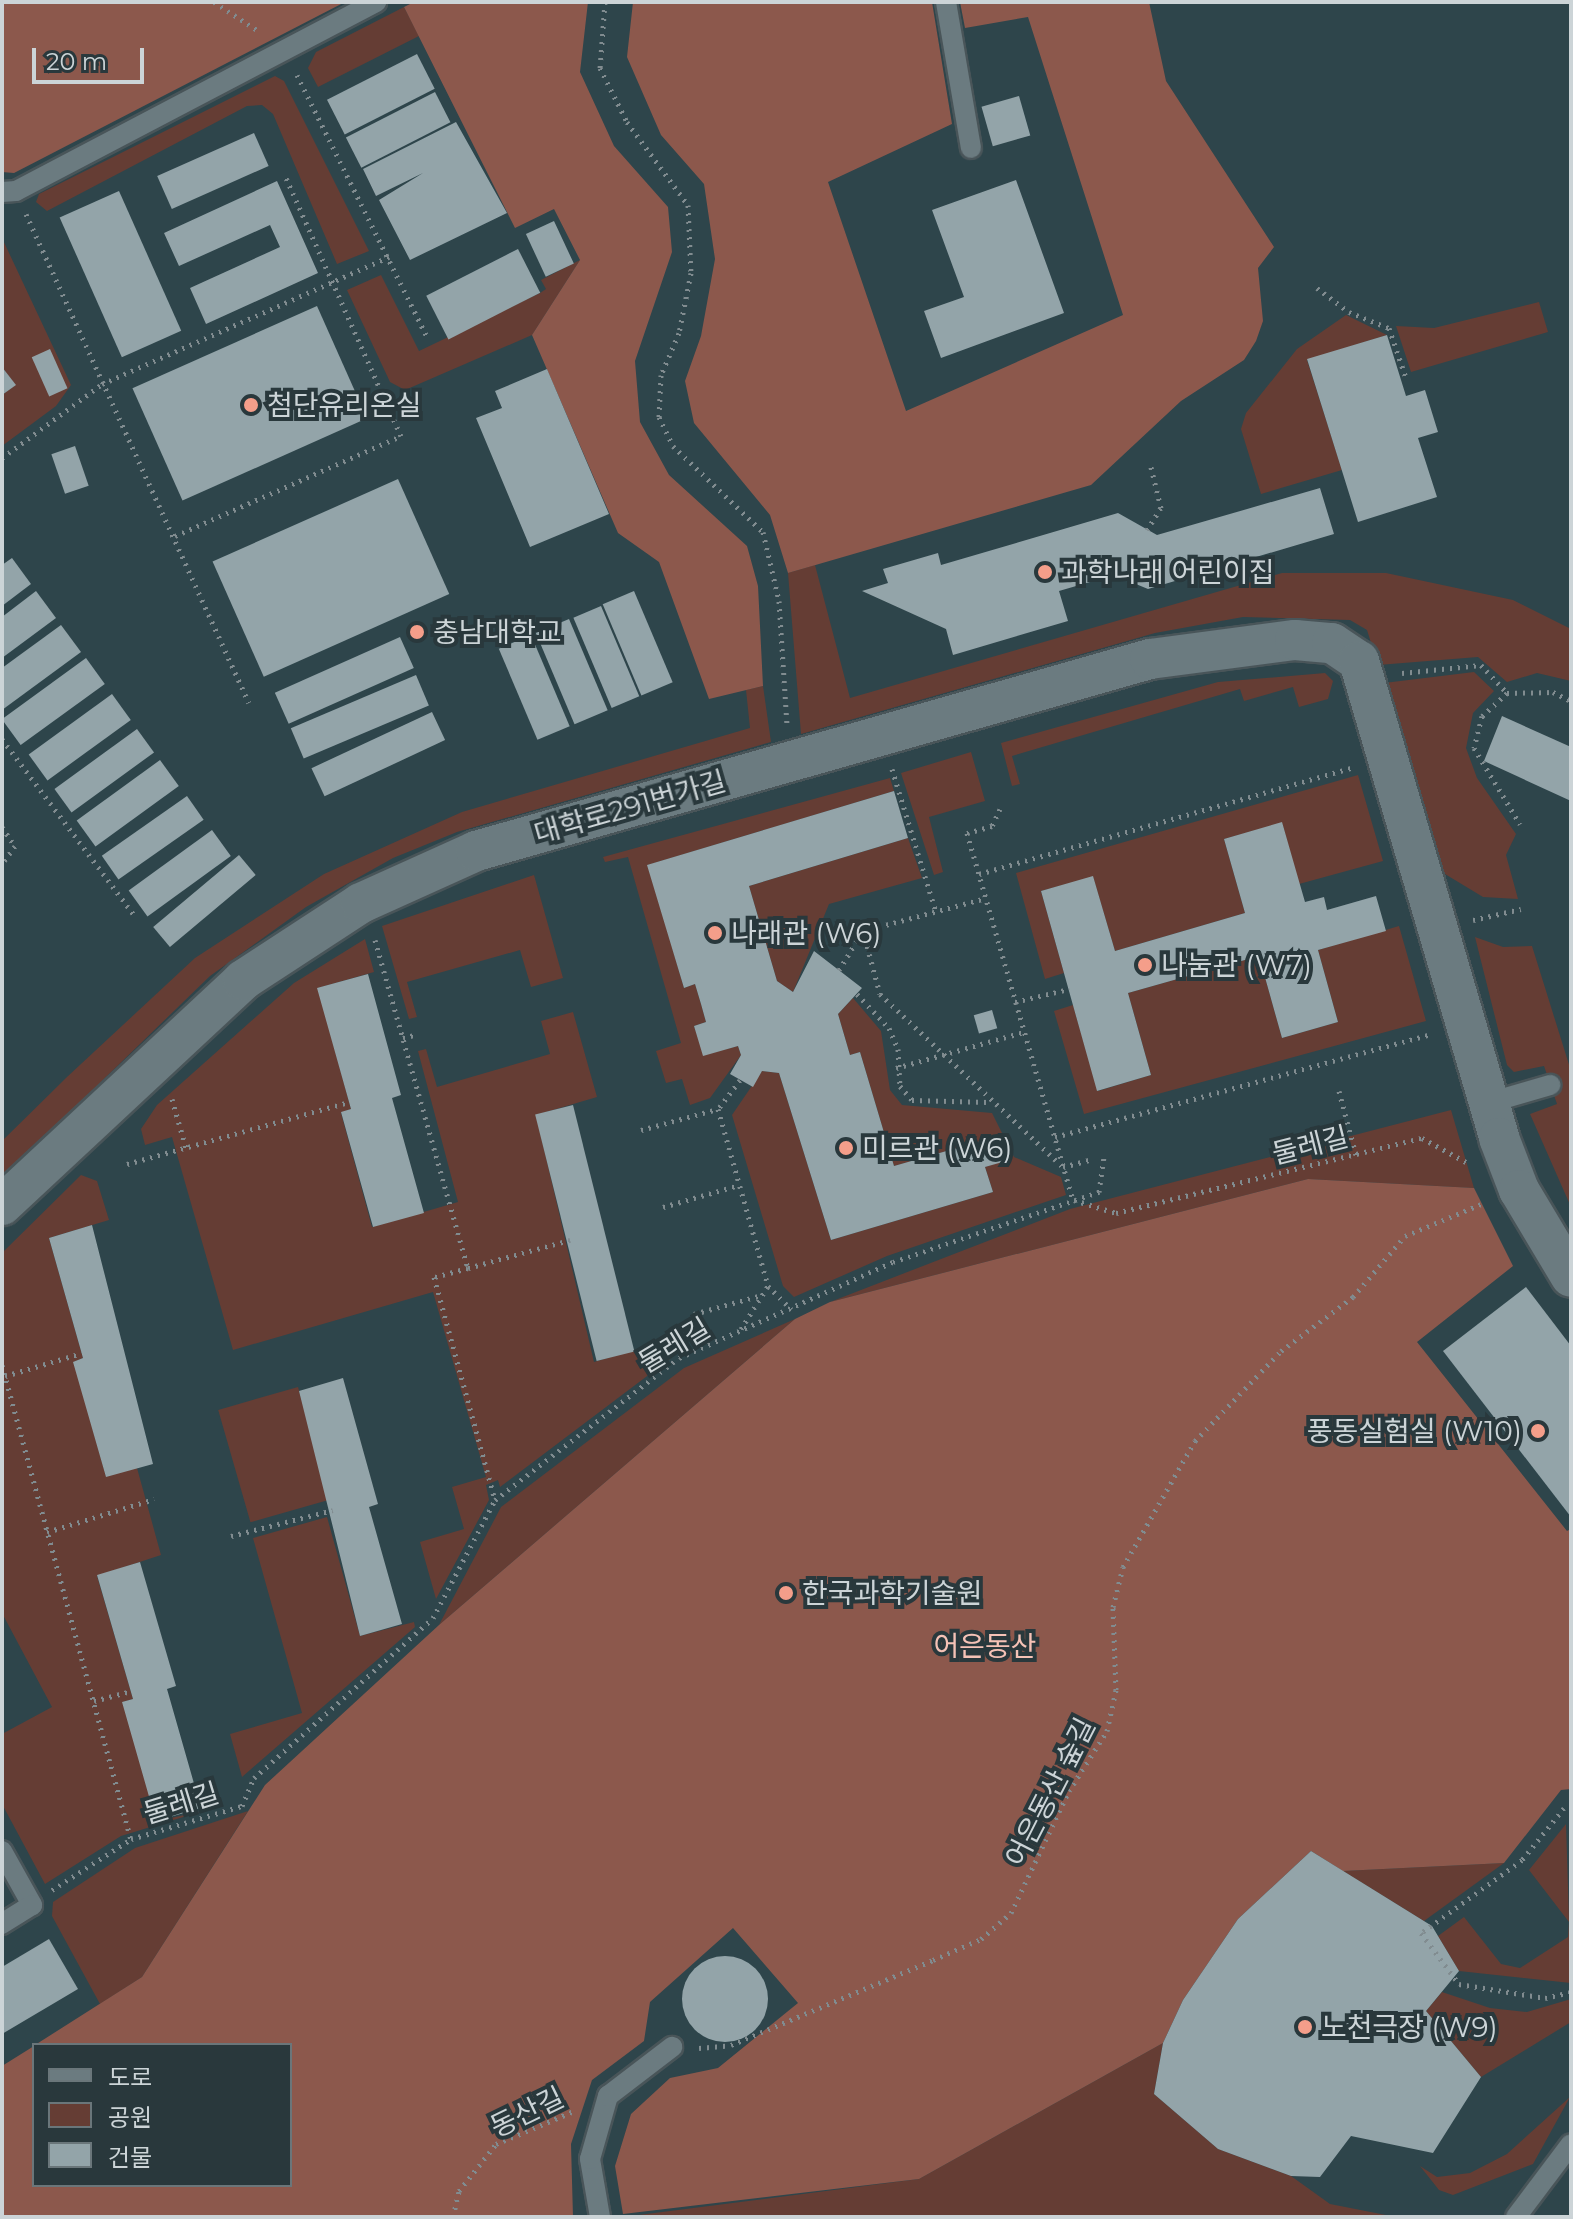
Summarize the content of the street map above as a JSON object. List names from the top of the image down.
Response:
{
  "streets": {
    "street": ["대학로291번가길"],
    "path": ["둘레길", "어은동산 숲길", "동산길"]
  },
  "parks": ["어은동산"],
  "places": [
    "첨단유리온실",
    "과학나래 어린이집",
    "충남대학교",
    "나래관 (W6)",
    "나눔관 (W7)",
    "미르관 (W6)",
    "풍동실험실 (W10)",
    "한국과학기술원",
    "노천극장 (W9)"
  ],
  "legend": ["도로", "공원", "건물"],
  "scale_bar": "20 m"
}
